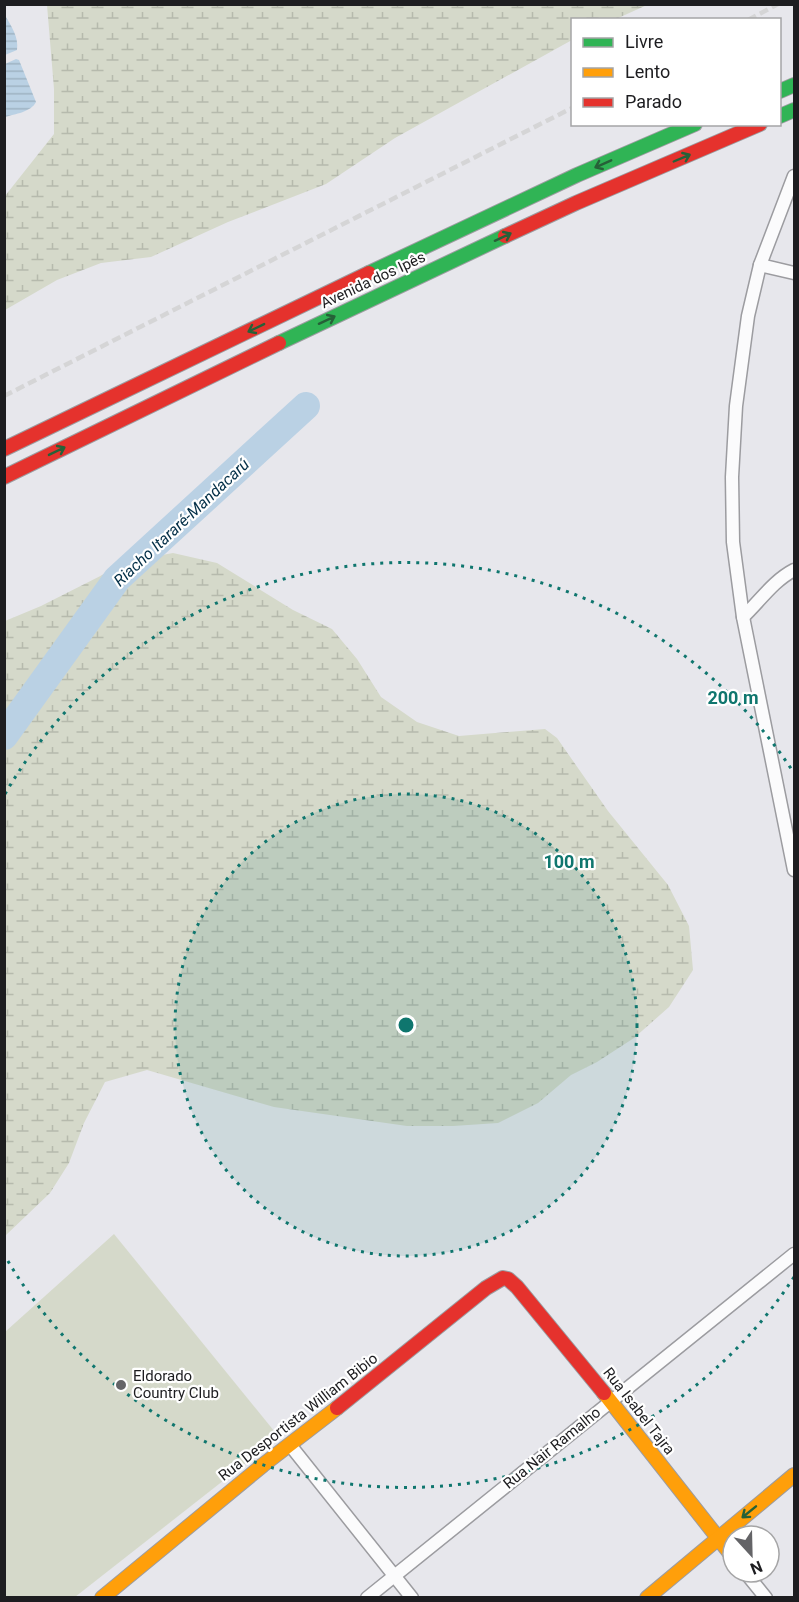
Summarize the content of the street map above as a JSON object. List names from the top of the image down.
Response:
{
  "streets": {
    "main road": ["Avenida dos Ipês", "Rua Isabel Tajra", "Rua Desportista William Bibio"],
    "street": ["Rua Nair Ramalho"]
  },
  "crossings": [
    ["Rua Isabel Tajra", "Rua Desportista William Bibio"],
    ["Rua Isabel Tajra", "Rua Nair Ramalho"]
  ],
  "water": ["Riacho Itararé-Mandacarú"],
  "places": ["Eldorado Country Club"],
  "legend": ["Livre", "Lento", "Parado"],
  "north": "bottom",
  "rings": ["200 m", "100 m"]
}
